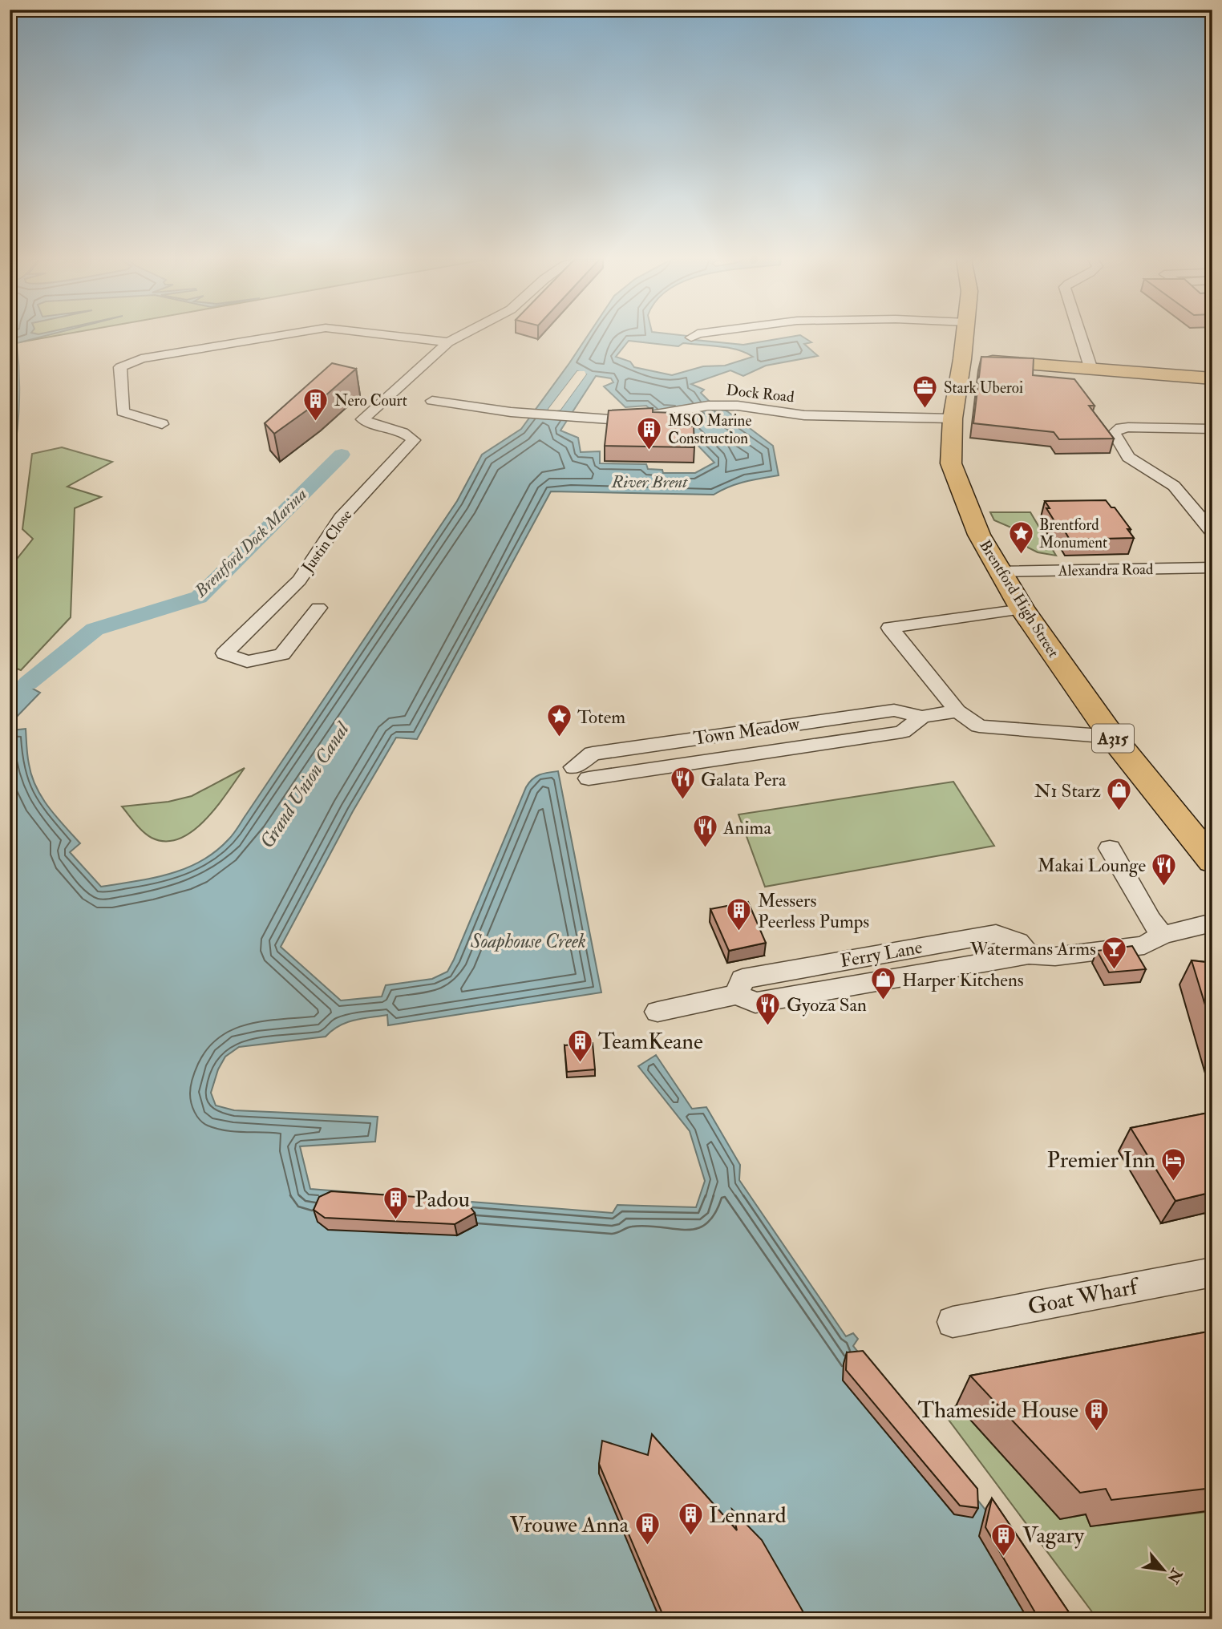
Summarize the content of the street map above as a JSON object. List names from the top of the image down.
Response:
{
  "streets": {
    "main road": ["Brentford High Street", "A315"],
    "street": [
      "Dock Road",
      "Justin Close",
      "Alexandra Road",
      "Town Meadow",
      "Ferry Lane",
      "Goat Wharf"
    ]
  },
  "crossings": [
    ["Dock Road", "Brentford High Street"],
    ["Alexandra Road", "Brentford High Street"]
  ],
  "water": [
    "River Brent",
    "Brentford Dock Marina",
    "Grand Union Canal",
    "Soaphouse Creek"
  ],
  "places": {
    "office": ["Stark Uberoi"],
    "building": [
      "Nero Court",
      "MSO Marine Construction",
      "Messers Peerless Pumps",
      "TeamKeane",
      "Padou",
      "Thameside House",
      "Lennard",
      "Vrouwe Anna",
      "Vagary"
    ],
    "place": ["Brentford Monument", "Totem"],
    "restaurant": [
      "Galata Pera",
      "Anima",
      "Makai Lounge",
      "Gyoza San"
    ],
    "shop": ["N1 Starz", "Harper Kitchens"],
    "bar": ["Watermans Arms"],
    "hotel": ["Premier Inn"]
  },
  "north": "bottom right"
}
